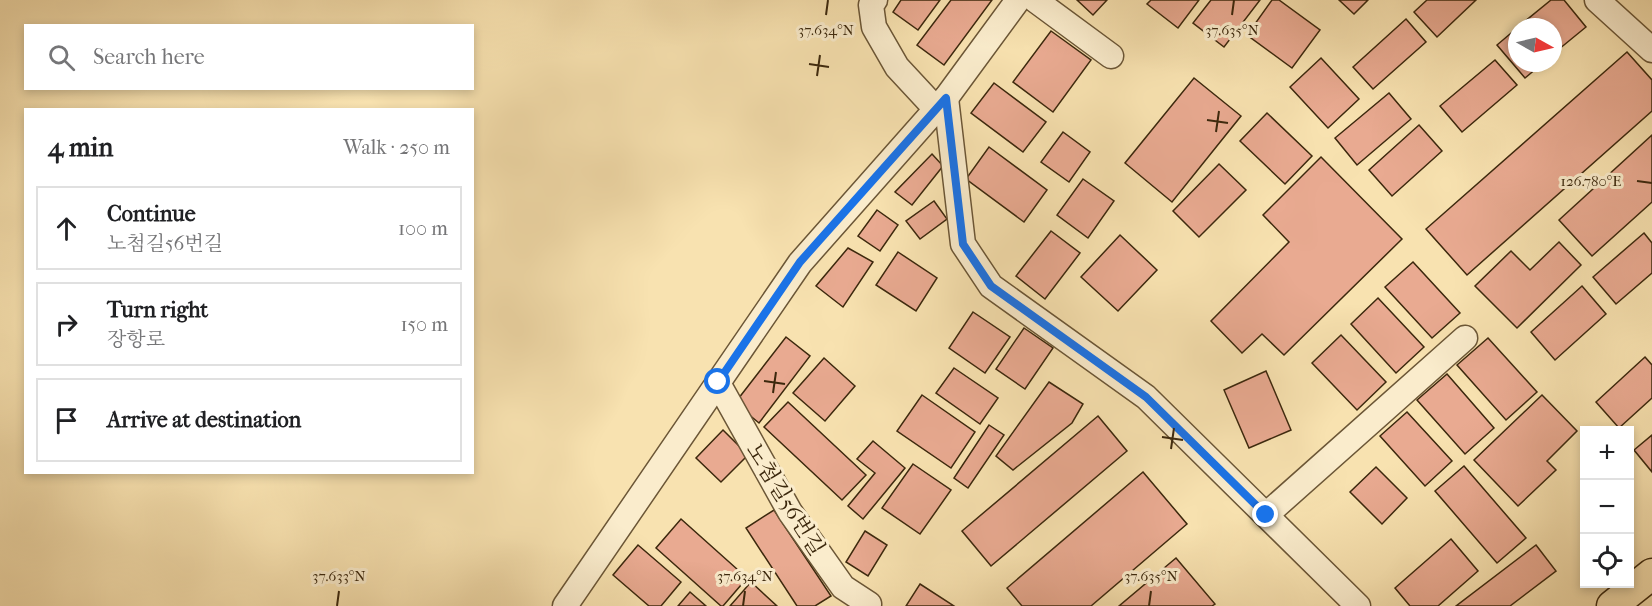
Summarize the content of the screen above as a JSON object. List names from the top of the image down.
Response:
{
  "streets": {
    "street": ["노첨길56번길"]
  },
  "north": "right",
  "page": {
    "search": "Search here",
    "heading": ["4 min", "Walk · 250 m"],
    "list": [
      ["Continue", "노첨길56번길", "100 m"],
      ["Turn right", "장항로", "150 m"],
      "Arrive at destination"
    ],
    "map_buttons": ["+", "−"]
  },
  "coordinates": [
    "37.634°N",
    "37.635°N",
    "126.780°E",
    "37.633°N"
  ]
}
